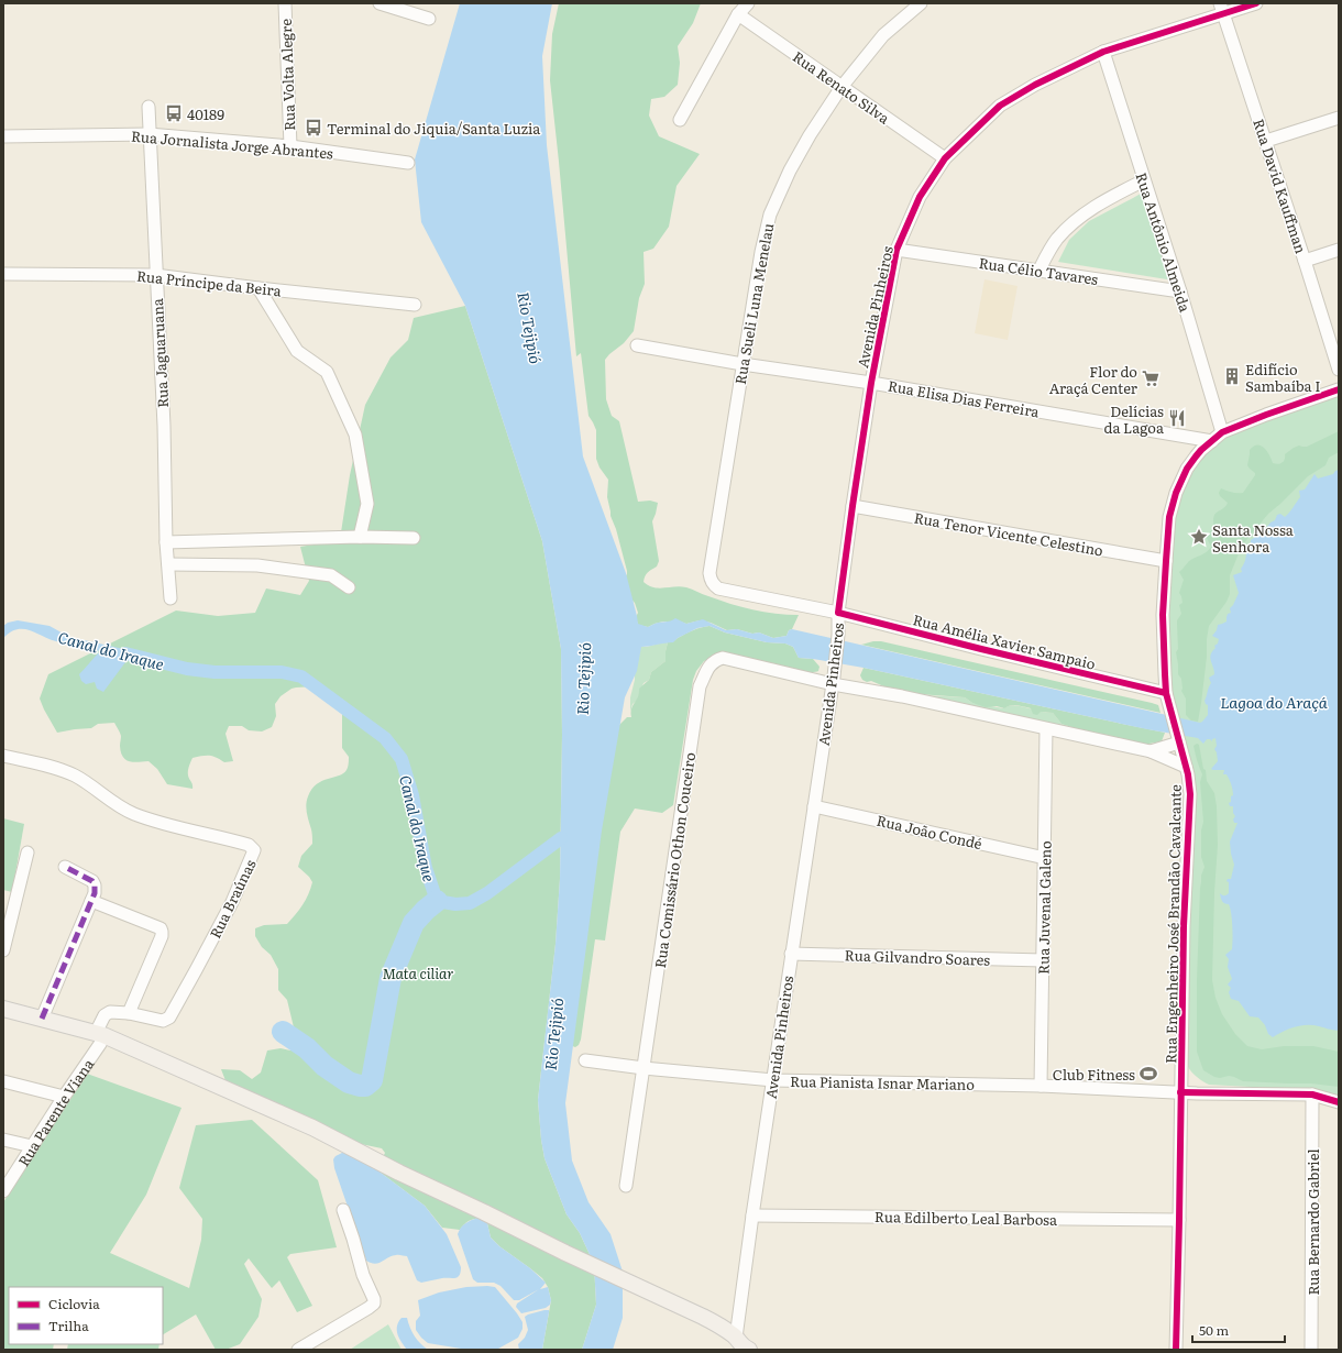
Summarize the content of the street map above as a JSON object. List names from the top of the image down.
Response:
{
  "streets": {
    "street": [
      "Rua Volta Alegre",
      "Rua Renato Silva",
      "Rua Jornalista Jorge Abrantes",
      "Rua David Kauffman",
      "Rua Antônio Almeida",
      "Rua Célio Tavares",
      "Rua Príncipe da Beira",
      "Rua Sueli Luna Menelau",
      "Avenida Pinheiros",
      "Rua Jaguaruana",
      "Rua Elisa Dias Ferreira",
      "Rua Tenor Vicente Celestino",
      "Rua Amélia Xavier Sampaio",
      "Rua João Condé",
      "Rua Comissário Othon Couceiro",
      "Rua Braúnas",
      "Rua Juvenal Galeno",
      "Rua Engenheiro José Brandão Cavalcante",
      "Rua Gilvandro Soares",
      "Rua Pianista Isnar Mariano",
      "Rua Parente Viana",
      "Rua Edilberto Leal Barbosa",
      "Rua Bernardo Gabriel"
    ]
  },
  "crossings": [
    ["Rua Volta Alegre", "Rua Jornalista Jorge Abrantes"],
    ["Rua Renato Silva", "Rua Sueli Luna Menelau"],
    ["Rua Renato Silva", "Avenida Pinheiros"],
    ["Rua Jornalista Jorge Abrantes", "Rua Jaguaruana"],
    ["Rua David Kauffman", "Avenida Pinheiros"],
    ["Rua Antônio Almeida", "Rua Célio Tavares"],
    ["Rua Antônio Almeida", "Avenida Pinheiros"],
    ["Rua Antônio Almeida", "Rua Engenheiro José Brandão Cavalcante"],
    ["Rua Célio Tavares", "Avenida Pinheiros"],
    ["Rua Príncipe da Beira", "Rua Jaguaruana"],
    ["Rua Sueli Luna Menelau", "Rua Elisa Dias Ferreira"],
    ["Rua Sueli Luna Menelau", "Rua Amélia Xavier Sampaio"],
    ["Avenida Pinheiros", "Rua Elisa Dias Ferreira"],
    ["Avenida Pinheiros", "Rua Tenor Vicente Celestino"],
    ["Avenida Pinheiros", "Rua Amélia Xavier Sampaio"],
    ["Avenida Pinheiros", "Rua João Condé"],
    ["Avenida Pinheiros", "Rua Comissário Othon Couceiro"],
    ["Avenida Pinheiros", "Rua Gilvandro Soares"],
    ["Avenida Pinheiros", "Rua Pianista Isnar Mariano"],
    ["Avenida Pinheiros", "Rua Edilberto Leal Barbosa"],
    ["Rua Elisa Dias Ferreira", "Rua Engenheiro José Brandão Cavalcante"],
    ["Rua Tenor Vicente Celestino", "Rua Engenheiro José Brandão Cavalcante"],
    ["Rua Amélia Xavier Sampaio", "Rua Engenheiro José Brandão Cavalcante"],
    ["Rua João Condé", "Rua Juvenal Galeno"],
    ["Rua Comissário Othon Couceiro", "Rua Juvenal Galeno"],
    ["Rua Comissário Othon Couceiro", "Rua Engenheiro José Brandão Cavalcante"],
    ["Rua Comissário Othon Couceiro", "Rua Pianista Isnar Mariano"],
    ["Rua Braúnas", "Rua Parente Viana"],
    ["Rua Juvenal Galeno", "Rua Gilvandro Soares"],
    ["Rua Juvenal Galeno", "Rua Pianista Isnar Mariano"],
    ["Rua Engenheiro José Brandão Cavalcante", "Rua Pianista Isnar Mariano"],
    ["Rua Engenheiro José Brandão Cavalcante", "Rua Edilberto Leal Barbosa"],
    ["Rua Pianista Isnar Mariano", "Rua Bernardo Gabriel"]
  ],
  "water": ["Rio Tejipió", "Canal do Iraque", "Lagoa do Araçá"],
  "parks": ["Mata ciliar"],
  "places": {
    "bus stop": ["40189", "Terminal do Jiquia/Santa Luzia"],
    "building": ["Edifício Sambaíba I"],
    "supermarket": ["Flor do Araçá Center"],
    "restaurant": ["Delícias da Lagoa"],
    "place": ["Santa Nossa Senhora"],
    "sports": ["Club Fitness"]
  },
  "legend": ["Ciclovia", "Trilha"],
  "scale_bar": "50 m"
}
